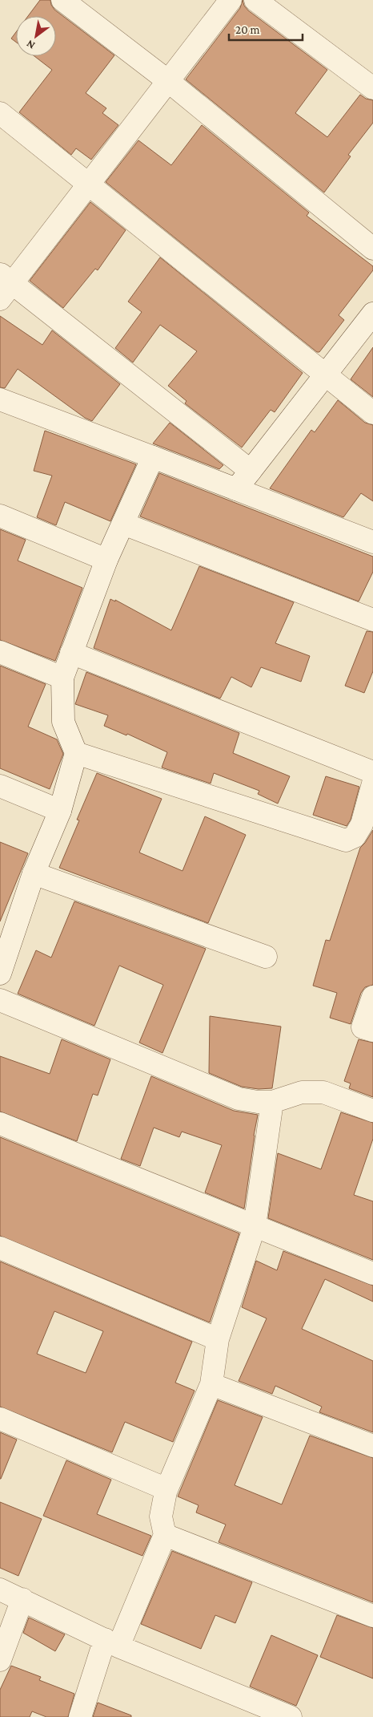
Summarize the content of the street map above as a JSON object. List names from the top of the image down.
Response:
{
  "scale_bar": "20 m",
  "north": "bottom left"
}
